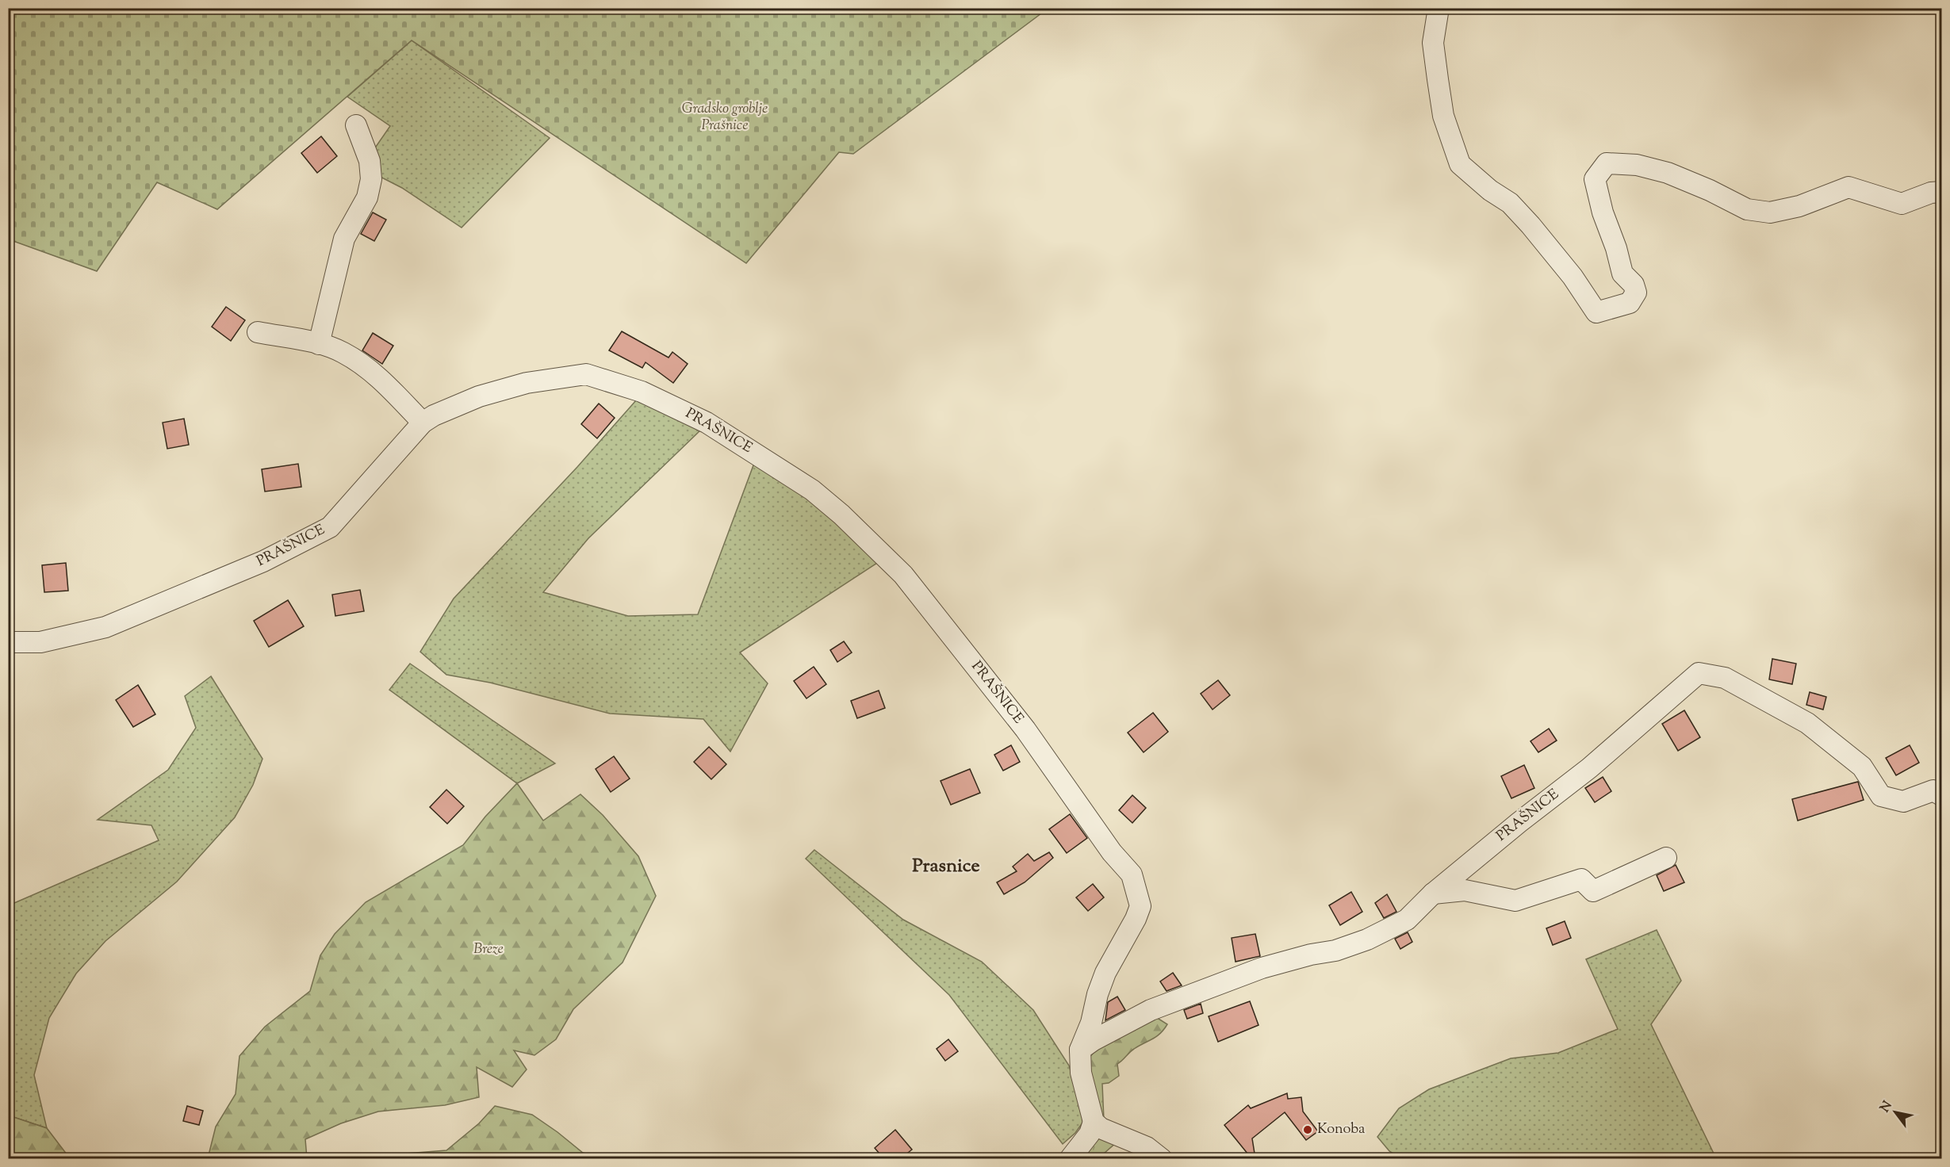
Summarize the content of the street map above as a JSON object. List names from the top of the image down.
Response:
{
  "streets": {
    "street": ["PRAŠNICE"]
  },
  "districts": ["Prasnice"],
  "parks": ["Gradsko groblje Prašnice", "Breze"],
  "places": ["Konoba"],
  "north": "top left"
}
